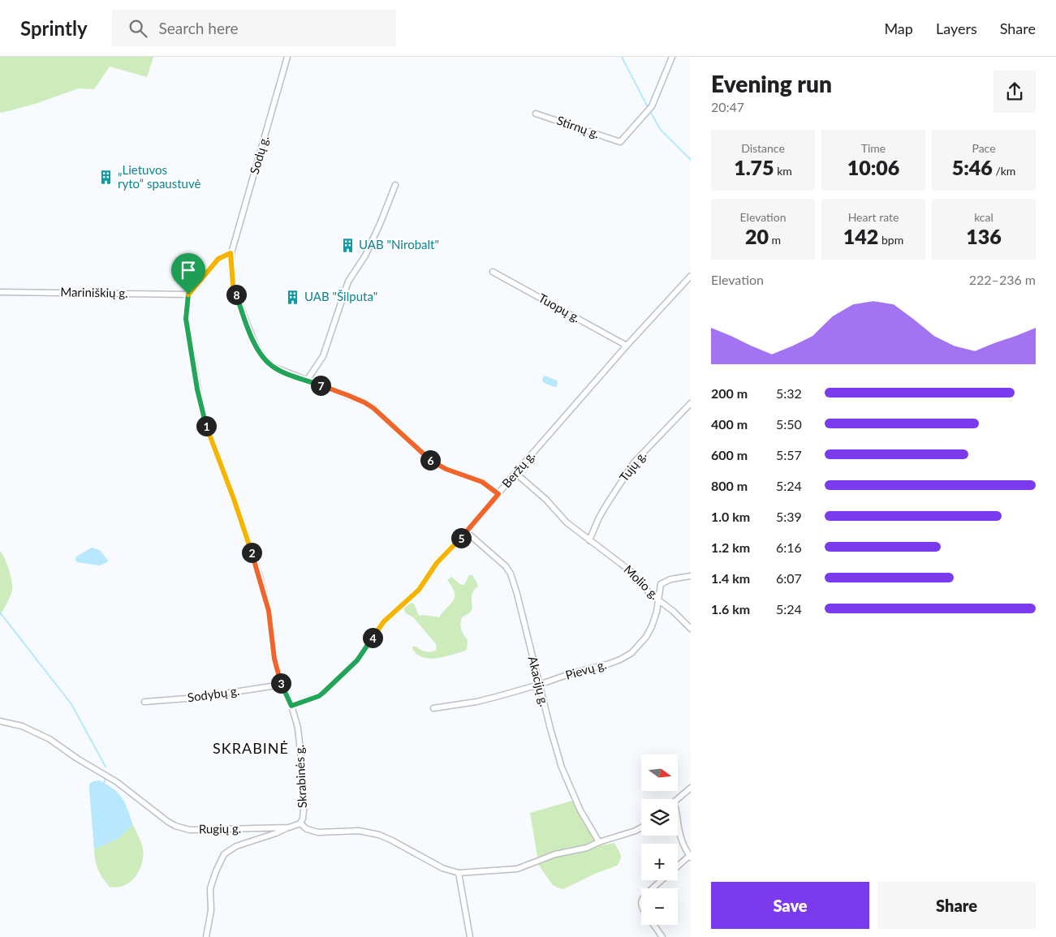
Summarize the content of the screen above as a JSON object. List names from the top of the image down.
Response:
{
  "streets": {
    "street": [
      "Stirnų g.",
      "Sodų g.",
      "Mariniškių g.",
      "Tuopų g.",
      "Tujų g.",
      "Beržų g.",
      "Molio g.",
      "Pievų g.",
      "Akacijų g.",
      "Sodybų g.",
      "Skrabinės g.",
      "Rugių g."
    ]
  },
  "crossings": [
    ["Mariniškių g.", "Skrabinės g."],
    ["Tuopų g.", "Beržų g."],
    ["Tujų g.", "Molio g."],
    ["Beržų g.", "Molio g."],
    ["Beržų g.", "Akacijų g."],
    ["Beržų g.", "Skrabinės g."],
    ["Molio g.", "Pievų g."],
    ["Pievų g.", "Akacijų g."],
    ["Sodybų g.", "Skrabinės g."],
    ["Skrabinės g.", "Rugių g."]
  ],
  "districts": ["SKRABINĖ"],
  "places": {
    "building": ["„Lietuvos ryto“ spaustuvė", "UAB \"Nirobalt\"", "UAB \"Šilputa\""]
  },
  "north": "right",
  "page": {
    "header": "Sprintly",
    "search": "Search here",
    "nav": ["Map", "Layers", "Share"],
    "heading": ["Evening run", "20:47"],
    "stats": [
      ["Distance", "1.75 km"],
      ["Time", "10:06"],
      ["Pace", "5:46 /km"],
      ["Elevation", "20 m"],
      ["Heart rate", "142 bpm"],
      ["kcal", "136"]
    ],
    "chart": ["Elevation", "222–236 m"],
    "pins": [
      "8",
      "7",
      "1",
      "6",
      "5",
      "2",
      "4",
      "3"
    ],
    "list": [
      {
        "name": "200 m",
        "note": "5:32"
      },
      {
        "name": "400 m",
        "note": "5:50"
      },
      {
        "name": "600 m",
        "note": "5:57"
      },
      {
        "name": "800 m",
        "note": "5:24"
      },
      {
        "name": "1.0 km",
        "note": "5:39"
      },
      {
        "name": "1.2 km",
        "note": "6:16"
      },
      {
        "name": "1.4 km",
        "note": "6:07"
      },
      {
        "name": "1.6 km",
        "note": "5:24"
      }
    ],
    "map_buttons": ["+", "−"],
    "buttons": ["Save", "Share"]
  }
}
